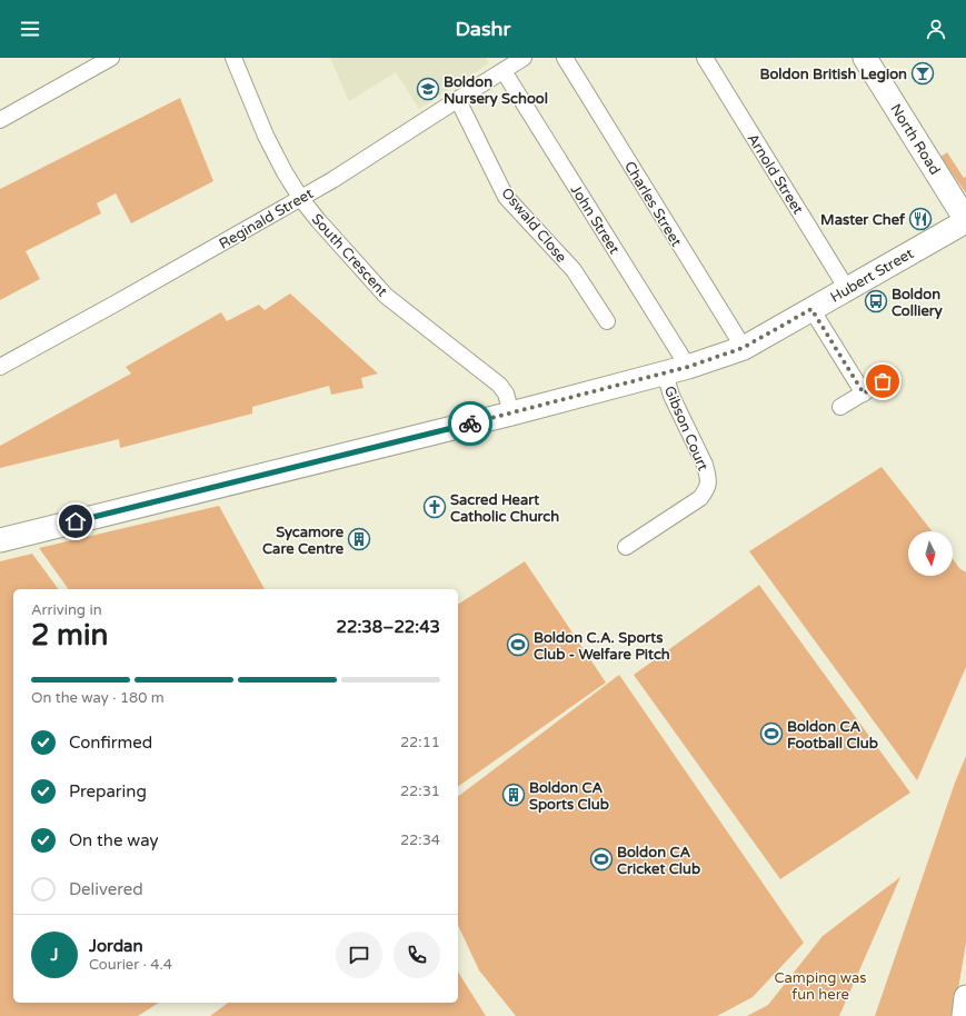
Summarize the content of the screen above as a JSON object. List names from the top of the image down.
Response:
{
  "streets": {
    "main road": ["North Road", "Hubert Street"],
    "street": [
      "Arnold Street",
      "Charles Street",
      "Reginald Street",
      "John Street",
      "Oswald Close",
      "South Crescent",
      "Gibson Court"
    ]
  },
  "crossings": [
    ["North Road", "Hubert Street"],
    ["Arnold Street", "Hubert Street"],
    ["Charles Street", "Hubert Street"],
    ["Reginald Street", "John Street"],
    ["Reginald Street", "Oswald Close"],
    ["Reginald Street", "South Crescent"],
    ["John Street", "Hubert Street"],
    ["South Crescent", "Hubert Street"],
    ["Hubert Street", "Gibson Court"]
  ],
  "parks": ["Camping was fun here"],
  "places": {
    "bar": ["Boldon British Legion"],
    "school or university": ["Boldon Nursery School"],
    "restaurant": ["Master Chef"],
    "bus stop": ["Boldon Colliery"],
    "church": ["Sacred Heart Catholic Church"],
    "building": ["Sycamore Care Centre", "Boldon CA Sports Club"],
    "sports": ["Boldon C.A. Sports Club - Welfare Pitch", "Boldon CA Football Club", "Boldon CA Cricket Club"]
  },
  "north": "bottom",
  "page": {
    "header": "Dashr",
    "heading": ["2 min", "Arriving in", "22:38–22:43"],
    "panel": ["Jordan", "Courier · 4.4"],
    "bar": "On the way · 180 m",
    "list": [
      ["Confirmed", "22:11"],
      ["Preparing", "22:31"],
      ["On the way", "22:34"],
      "Delivered"
    ],
    "round": "J"
  }
}
